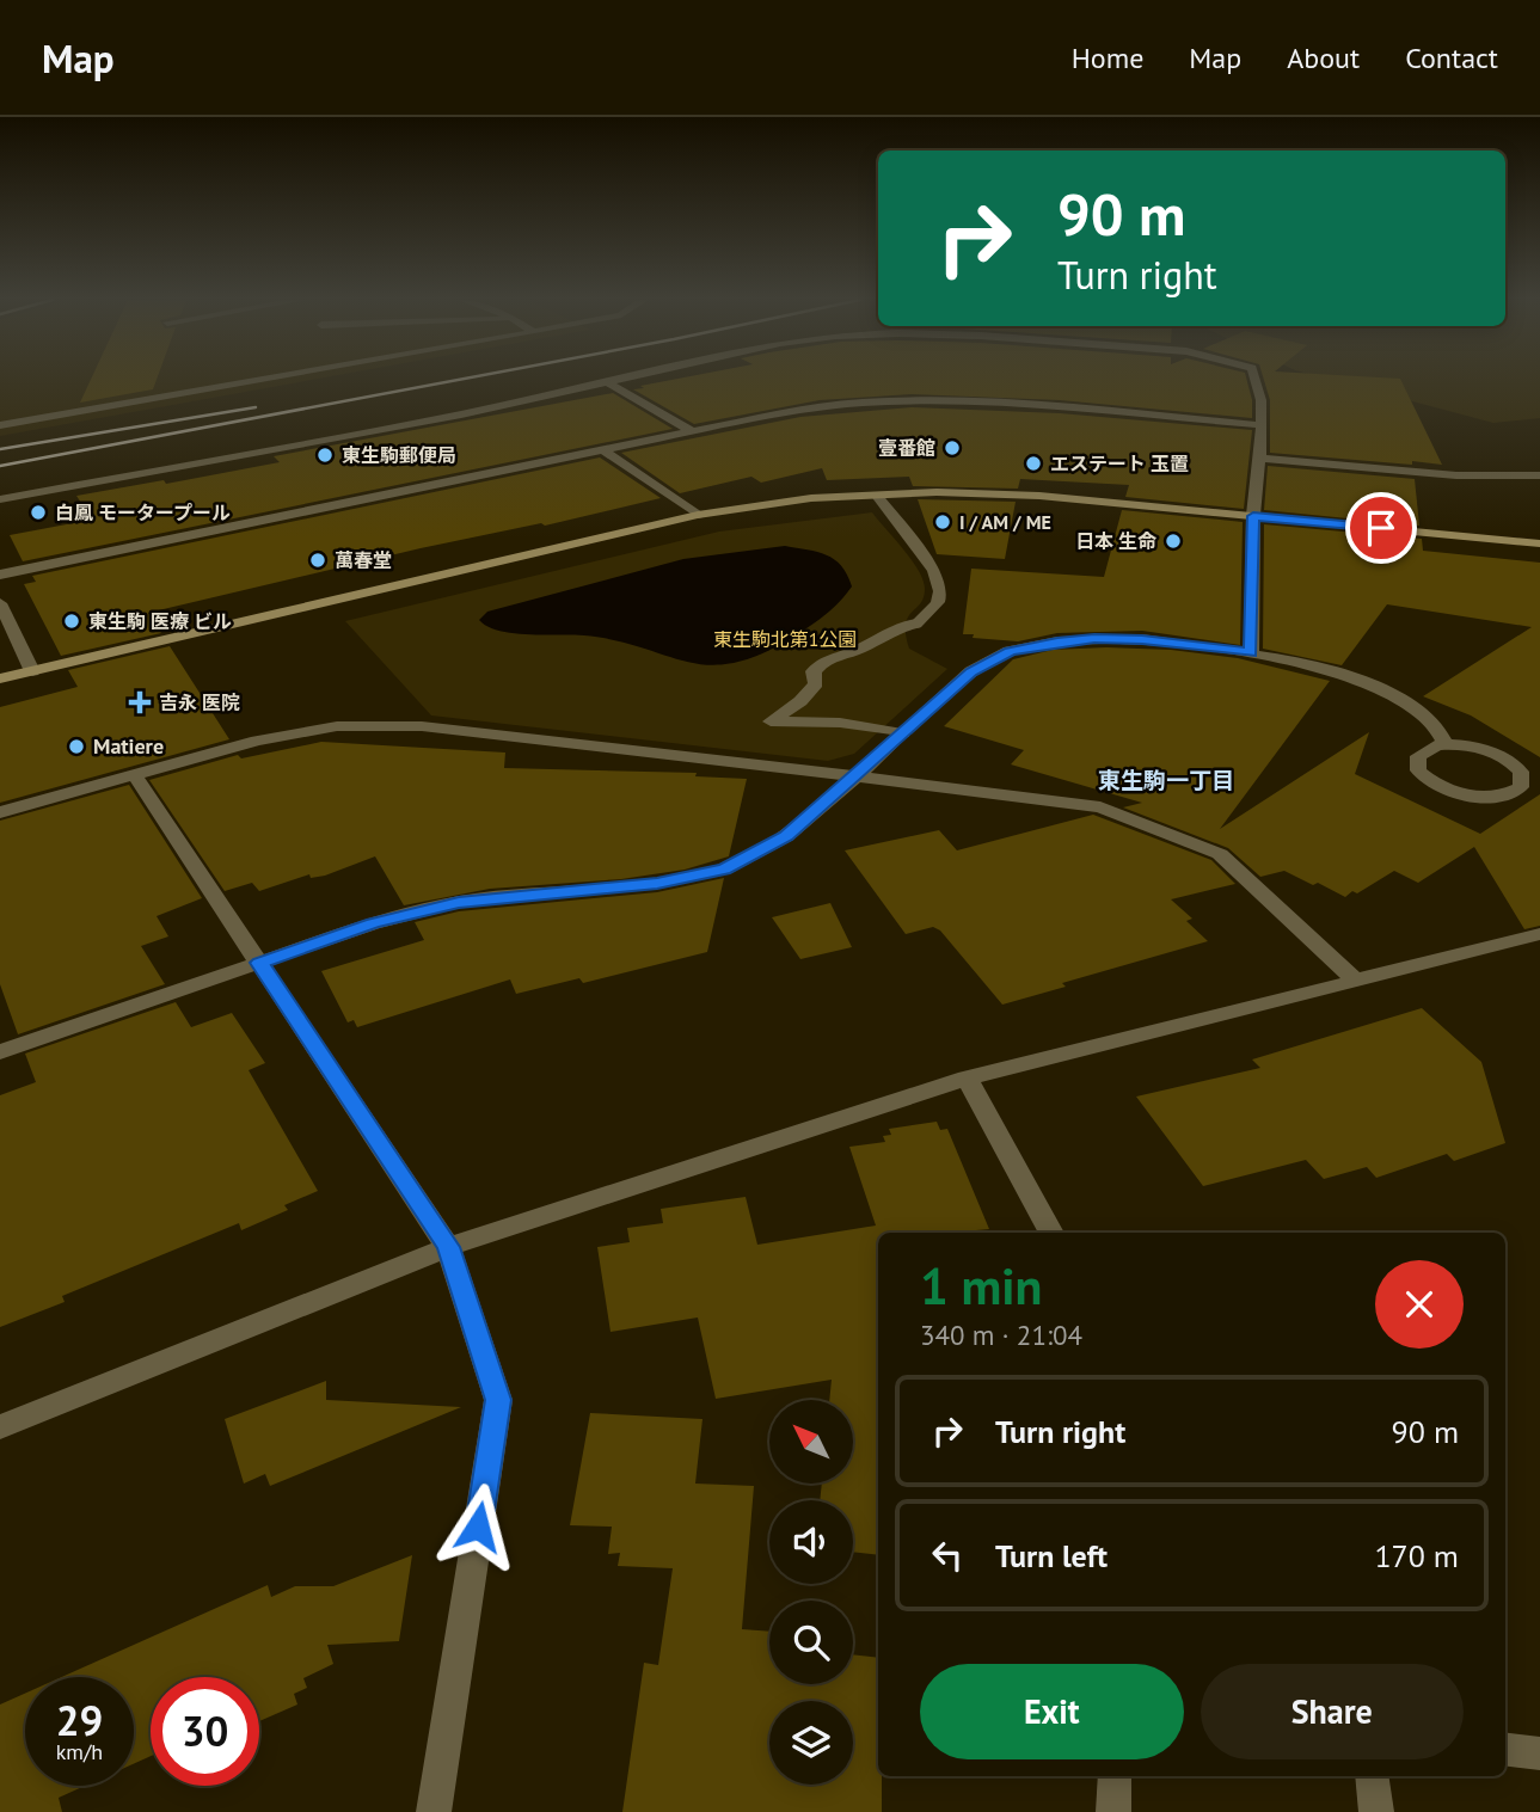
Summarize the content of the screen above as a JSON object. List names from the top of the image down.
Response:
{
  "districts": ["東生駒一丁目"],
  "parks": ["東生駒北第1公園"],
  "places": {
    "other": [
      "壹番館",
      "東生駒郵便局",
      "エステート 玉置",
      "白鳳 モータープール",
      "I / AM / ME",
      "日本 生命",
      "萬春堂",
      "東生駒 医療 ビル",
      "Matiere"
    ],
    "health": ["吉永 医院"]
  },
  "north": "top left",
  "page": {
    "header": "Map",
    "nav": [
      "Home",
      "Map",
      "About",
      "Contact"
    ],
    "turn": ["90 m", "Turn right"],
    "heading": ["1 min", "340 m · 21:04"],
    "list": [
      {
        "name": "Turn right",
        "value": "90 m"
      },
      {
        "name": "Turn left",
        "value": "170 m"
      }
    ],
    "buttons": ["Exit", "Share"],
    "speed": "29 km/h",
    "limit": "30"
  }
}
